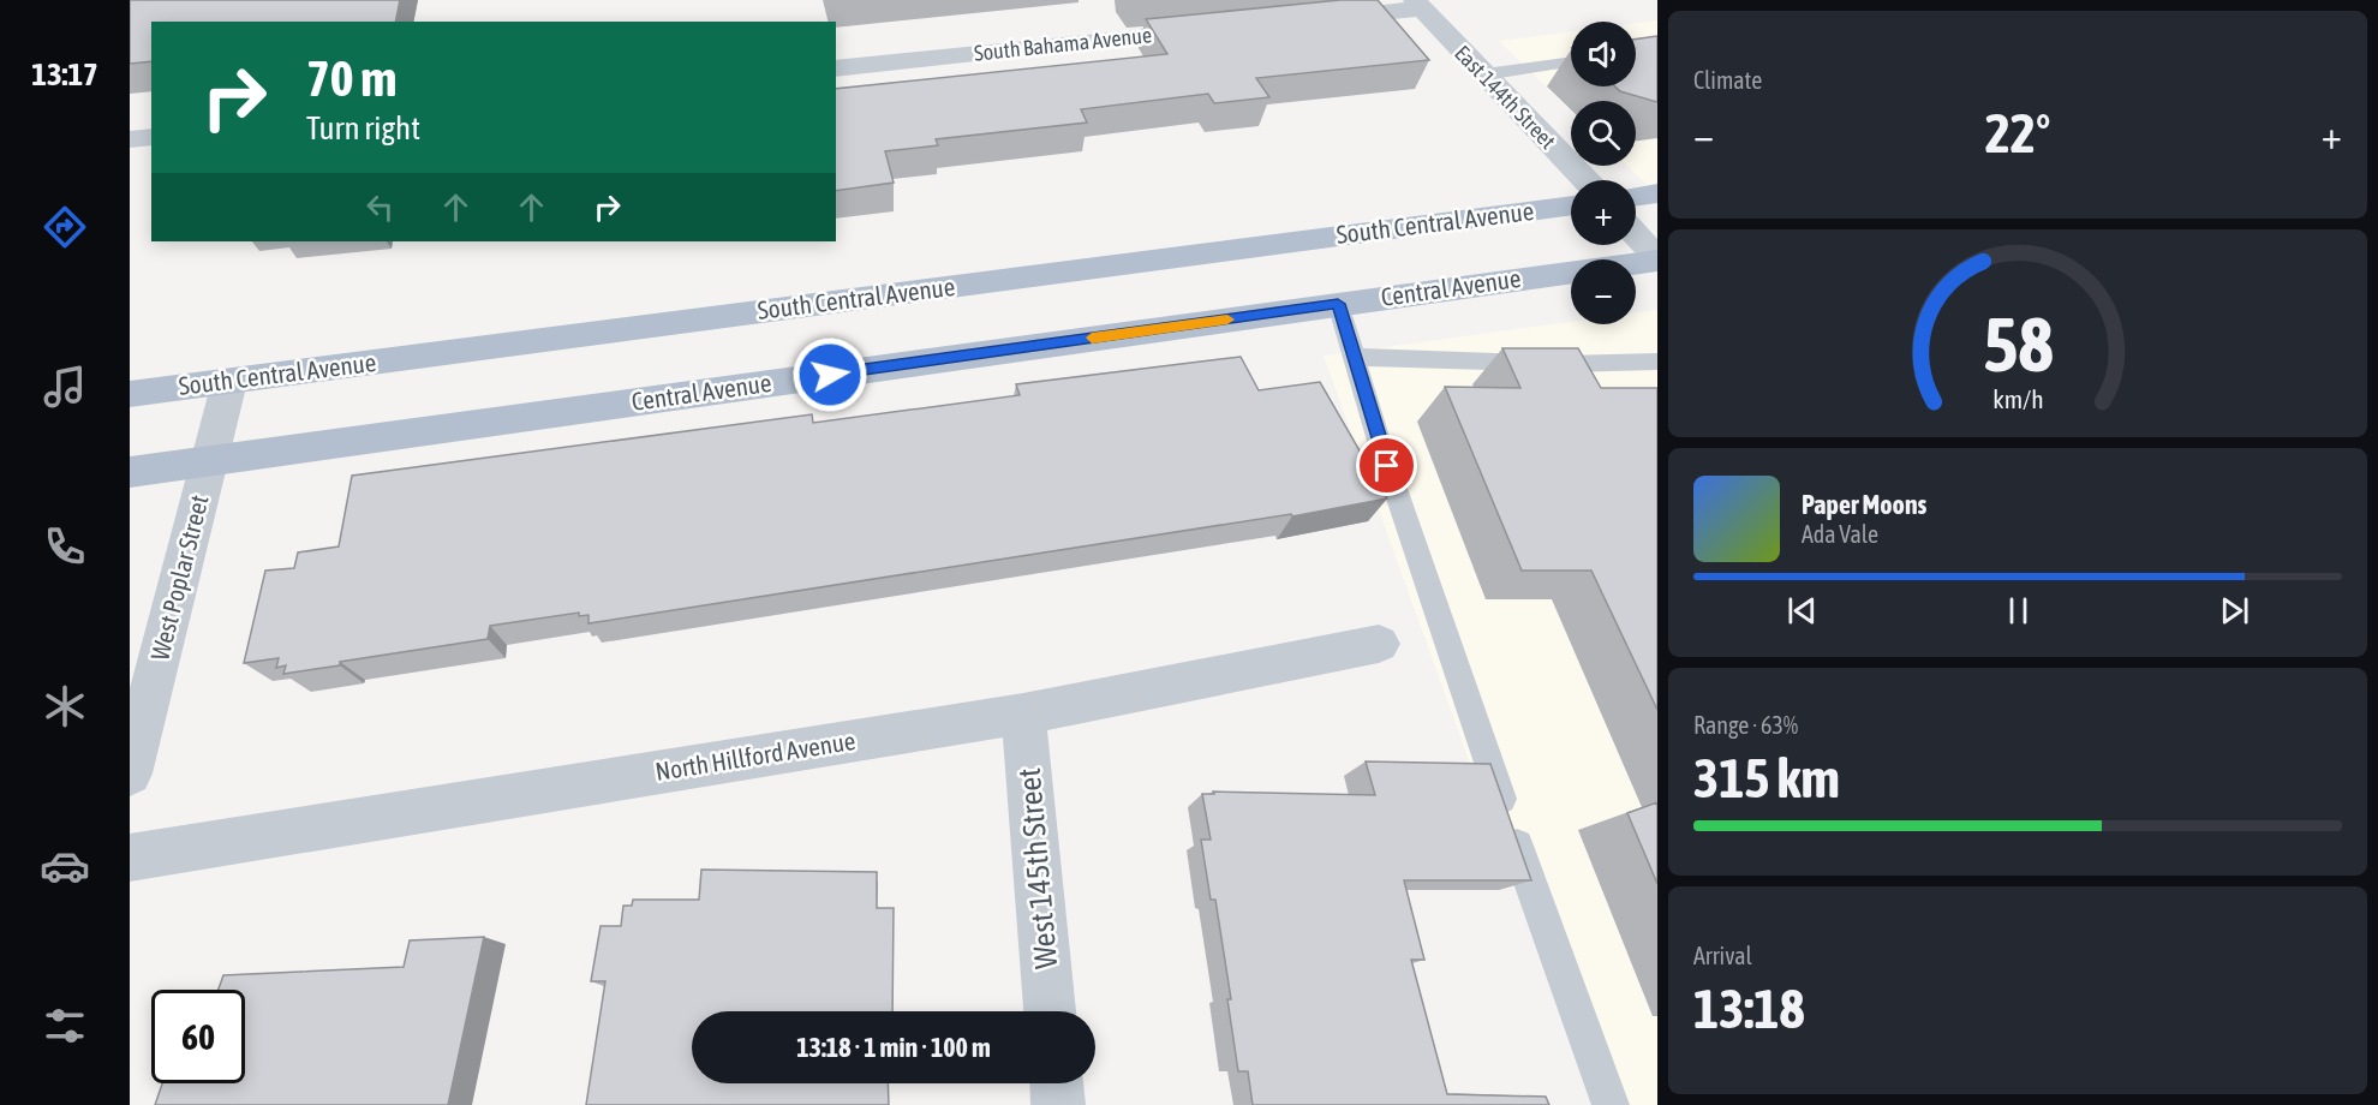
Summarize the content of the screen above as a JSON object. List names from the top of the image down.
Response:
{
  "streets": {
    "main road": ["South Central Avenue", "Central Avenue"],
    "street": [
      "South Bahama Avenue",
      "East 144th Street",
      "West Poplar Street",
      "North Hillford Avenue",
      "West 145th Street"
    ]
  },
  "crossings": [
    ["South Central Avenue", "West Poplar Street"],
    ["Central Avenue", "West Poplar Street"],
    ["North Hillford Avenue", "West 145th Street"]
  ],
  "page": {
    "tabs": "13:17",
    "tile": [
      "Climate",
      ["Range · 63%", "315 km"],
      ["Arrival", "13:18"]
    ],
    "map_buttons": ["+", "−"],
    "turn": ["70 m", "Turn right"],
    "heat": ["−", "22°", "+"],
    "song": ["Paper Moons", "Ada Vale"],
    "limit": "60",
    "trip": "13:18 · 1 min · 100 m",
    "gauge": ["58", "km/h"]
  }
}
